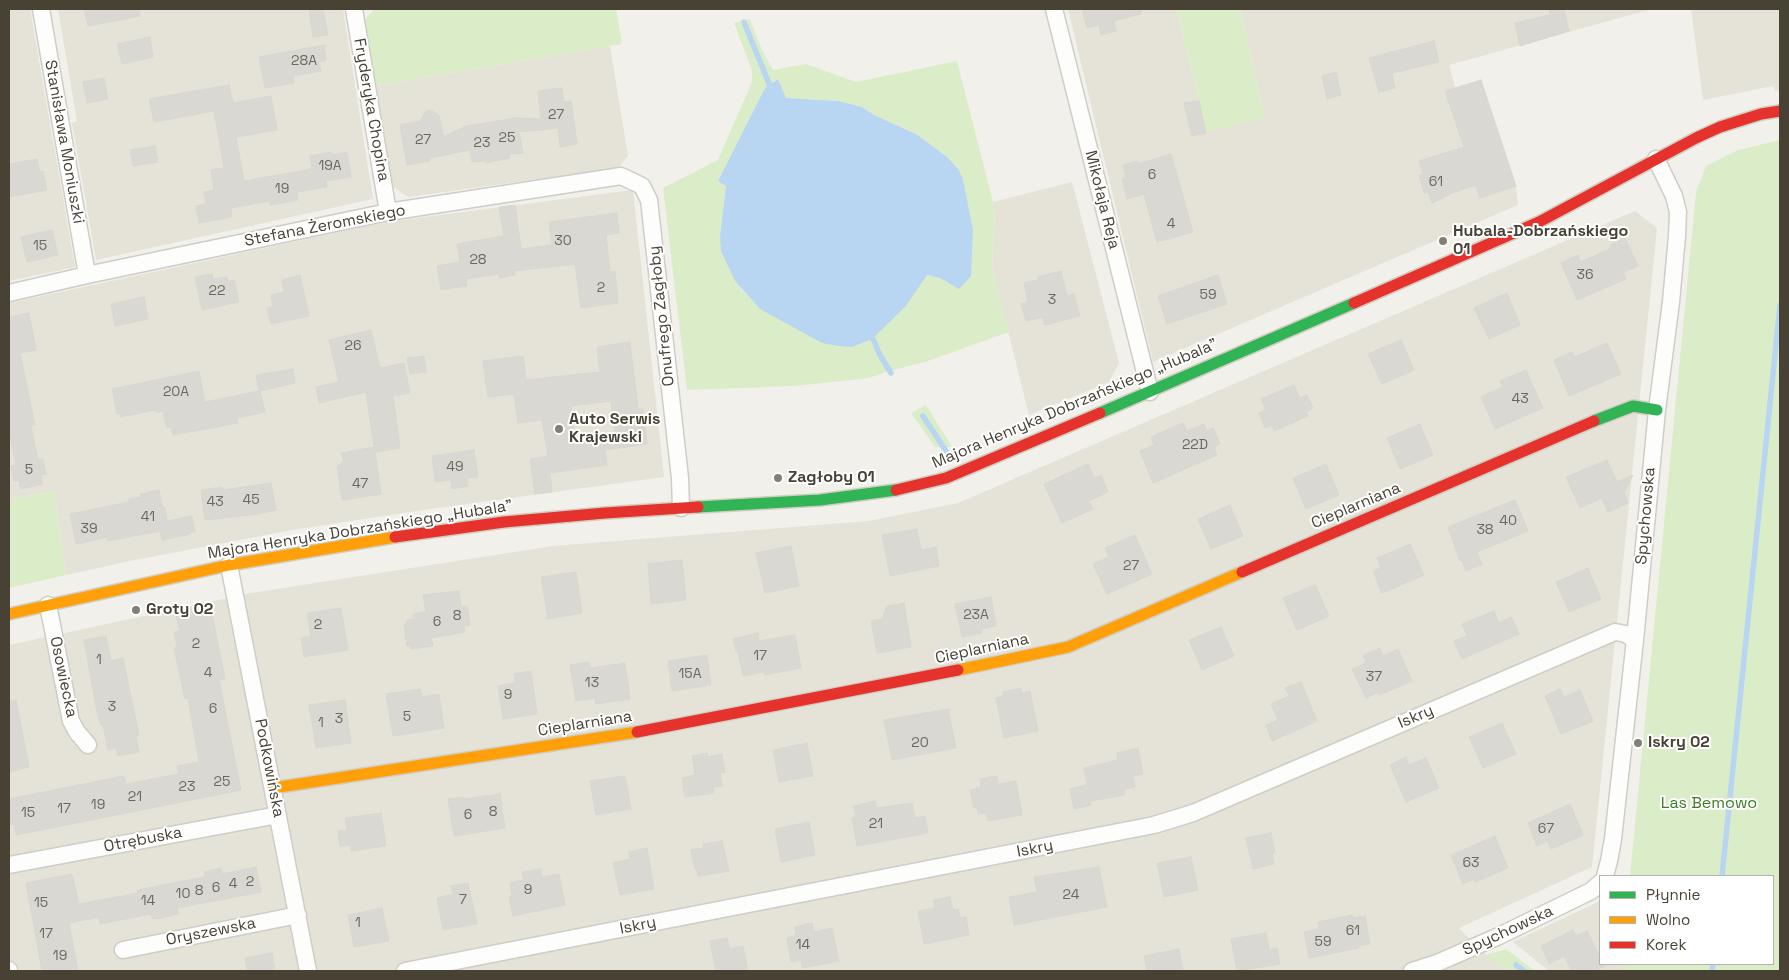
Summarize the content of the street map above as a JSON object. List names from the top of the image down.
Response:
{
  "streets": {
    "street": [
      "Fryderyka Chopina",
      "Stanisława Moniuszki",
      "Mikołaja Reja",
      "Stefana Żeromskiego",
      "Onufrego Zagłoby",
      "Majora Henryka Dobrzańskiego „Hubala”",
      "Cieplarniana",
      "Spychowska",
      "Osowiecka",
      "Iskry",
      "Podkowińska",
      "Otrębuska",
      "Oryszewska"
    ]
  },
  "crossings": [
    ["Fryderyka Chopina", "Stefana Żeromskiego"],
    ["Stanisława Moniuszki", "Stefana Żeromskiego"],
    ["Mikołaja Reja", "Majora Henryka Dobrzańskiego „Hubala”"],
    ["Stefana Żeromskiego", "Onufrego Zagłoby"],
    ["Onufrego Zagłoby", "Majora Henryka Dobrzańskiego „Hubala”"],
    ["Majora Henryka Dobrzańskiego „Hubala”", "Spychowska"],
    ["Majora Henryka Dobrzańskiego „Hubala”", "Osowiecka"],
    ["Majora Henryka Dobrzańskiego „Hubala”", "Podkowińska"],
    ["Cieplarniana", "Spychowska"],
    ["Cieplarniana", "Podkowińska"],
    ["Spychowska", "Iskry"],
    ["Podkowińska", "Otrębuska"],
    ["Podkowińska", "Oryszewska"]
  ],
  "parks": ["Las Bemowo"],
  "places": [
    "Hubala-Dobrzańskiego 01",
    "Auto Serwis Krajewski",
    "Zagłoby 01",
    "Groty 02",
    "Iskry 02"
  ],
  "house_numbers": [
    "28A",
    "27",
    "25",
    "27",
    "23",
    "19A",
    "6",
    "61",
    "19",
    "4",
    "30",
    "15",
    "28",
    "36",
    "2",
    "22",
    "59",
    "3",
    "26",
    "20A",
    "43",
    "22D",
    "49",
    "5",
    "47",
    "45",
    "43",
    "41",
    "40",
    "39",
    "38",
    "27",
    "23A",
    "8",
    "6",
    "2",
    "2",
    "17",
    "1",
    "4",
    "15A",
    "37",
    "13",
    "9",
    "3",
    "6",
    "5",
    "3",
    "1",
    "20",
    "25",
    "23",
    "21",
    "19",
    "17",
    "8",
    "15",
    "6",
    "21",
    "67",
    "63",
    "2",
    "4",
    "6",
    "9",
    "8",
    "10",
    "24",
    "7",
    "14",
    "15",
    "1",
    "61",
    "17",
    "59",
    "14",
    "19"
  ],
  "legend": ["Płynnie", "Wolno", "Korek"]
}
